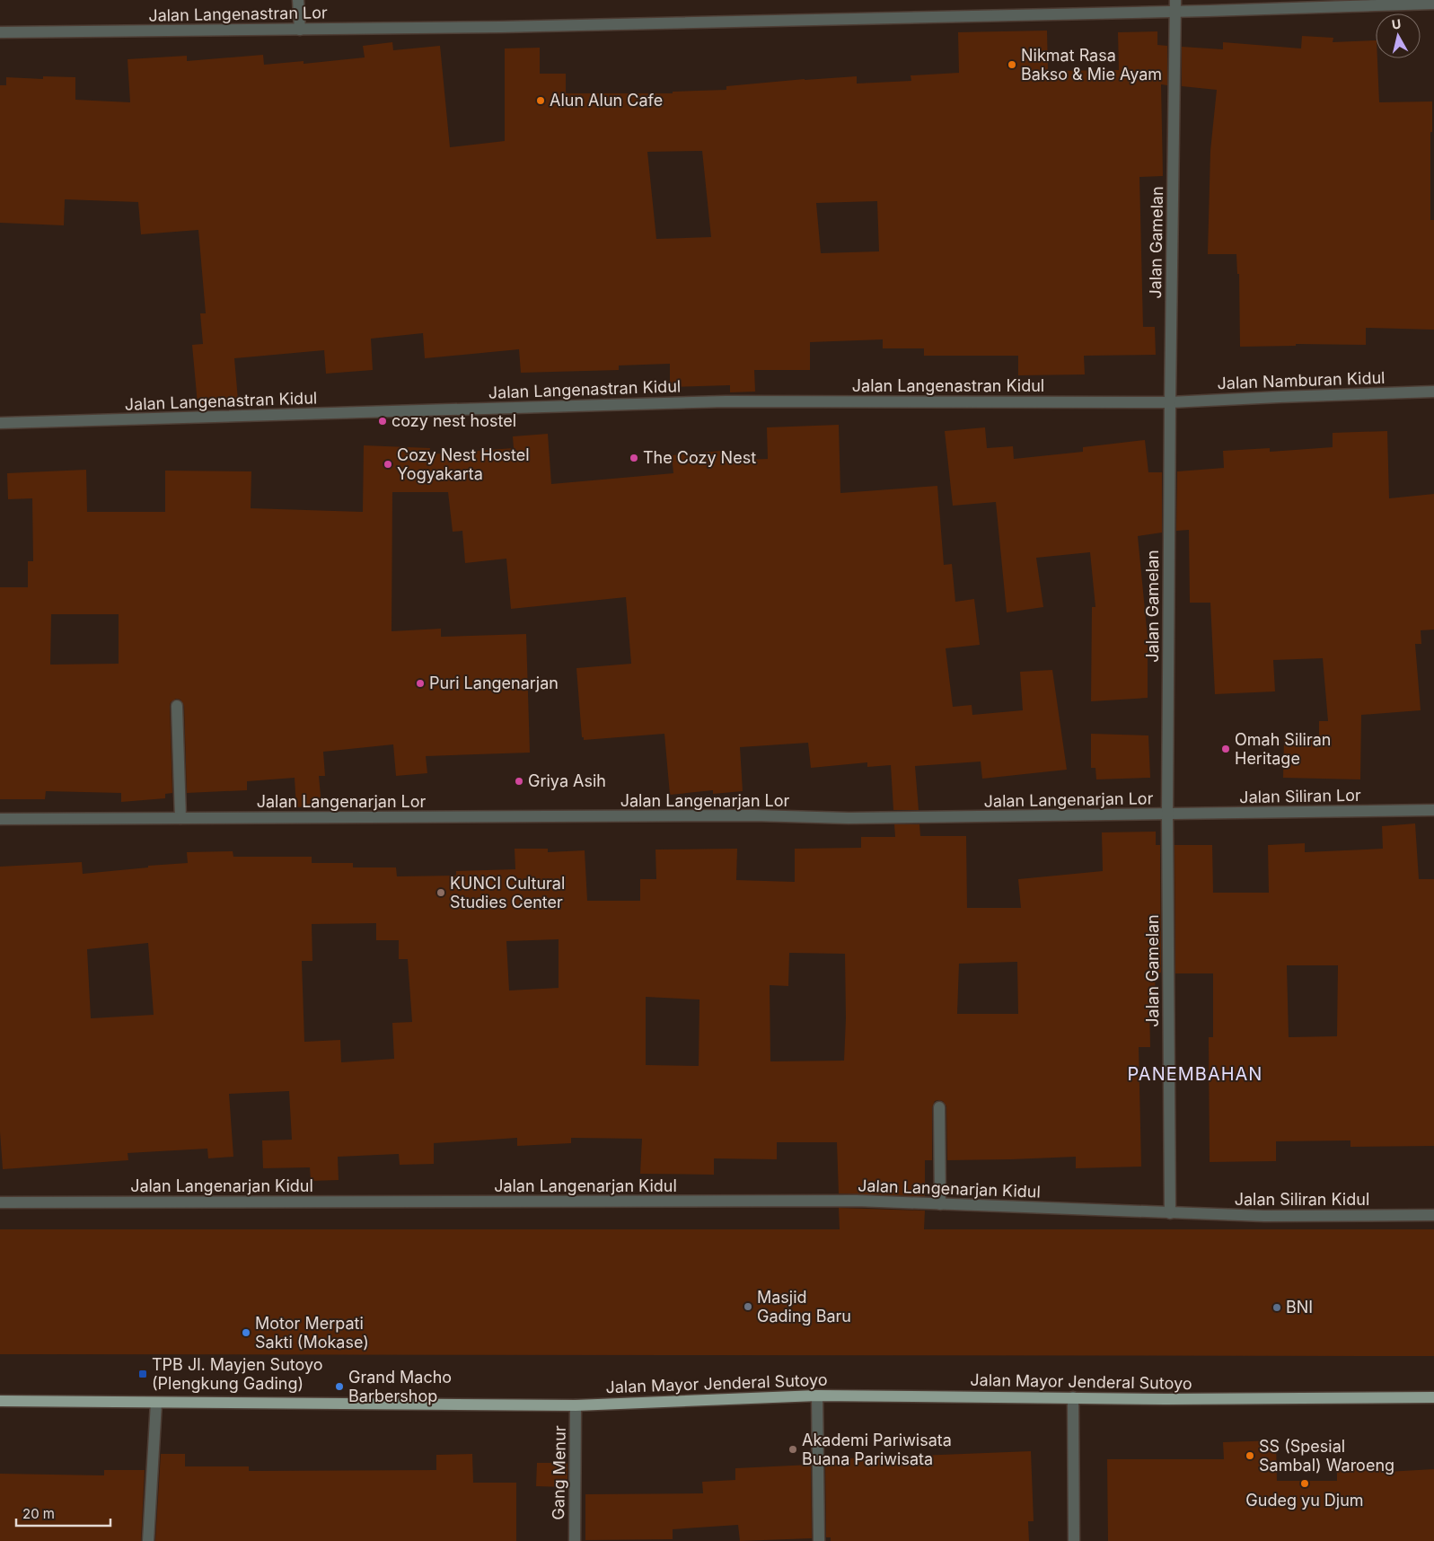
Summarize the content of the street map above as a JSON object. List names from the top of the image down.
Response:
{
  "streets": {
    "main road": ["Jalan Mayor Jenderal Sutoyo"],
    "street": [
      "Jalan Langenastran Lor",
      "Jalan Gamelan",
      "Jalan Namburan Kidul",
      "Jalan Langenastran Kidul",
      "Jalan Siliran Lor",
      "Jalan Langenarjan Lor",
      "Jalan Langenarjan Kidul",
      "Jalan Siliran Kidul",
      "Gang Menur"
    ]
  },
  "crossings": [
    ["Jalan Langenastran Lor", "Jalan Gamelan"],
    ["Jalan Gamelan", "Jalan Namburan Kidul"],
    ["Jalan Gamelan", "Jalan Langenastran Kidul"],
    ["Jalan Gamelan", "Jalan Siliran Lor"],
    ["Jalan Gamelan", "Jalan Langenarjan Lor"],
    ["Jalan Gamelan", "Jalan Langenarjan Kidul"],
    ["Jalan Gamelan", "Jalan Siliran Kidul"],
    ["Jalan Namburan Kidul", "Jalan Langenastran Kidul"],
    ["Jalan Siliran Lor", "Jalan Langenarjan Lor"],
    ["Jalan Langenarjan Kidul", "Jalan Siliran Kidul"],
    ["Jalan Mayor Jenderal Sutoyo", "Gang Menur"]
  ],
  "districts": ["PANEMBAHAN"],
  "places": {
    "other": [
      "Nikmat Rasa Bakso & Mie Ayam",
      "Alun Alun Cafe",
      "cozy nest hostel",
      "The Cozy Nest",
      "Cozy Nest Hostel Yogyakarta",
      "Puri Langenarjan",
      "Omah Siliran Heritage",
      "Griya Asih",
      "KUNCI Cultural Studies Center",
      "Masjid Gading Baru",
      "BNI",
      "Motor Merpati Sakti (Mokase)",
      "Grand Macho Barbershop",
      "Akademi Pariwisata Buana Pariwisata",
      "SS (Spesial Sambal) Waroeng",
      "Gudeg yu Djum"
    ],
    "transit": ["TPB Jl. Mayjen Sutoyo (Plengkung Gading)"]
  },
  "scale_bar": "20 m",
  "north": "top"
}
